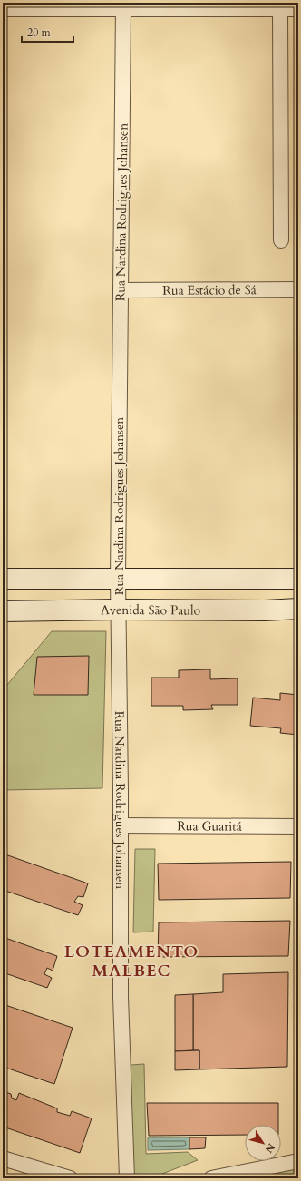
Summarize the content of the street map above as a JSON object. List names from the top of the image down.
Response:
{
  "streets": {
    "main road": ["Avenida São Paulo"],
    "street": ["Rua Nardina Rodrigues Johansen", "Rua Estácio de Sá", "Rua Guaritá"]
  },
  "crossings": [
    ["Rua Nardina Rodrigues Johansen", "Rua Estácio de Sá"],
    ["Rua Nardina Rodrigues Johansen", "Avenida São Paulo"],
    ["Rua Nardina Rodrigues Johansen", "Rua Guaritá"]
  ],
  "districts": ["LOTEAMENTO MALBEC"],
  "scale_bar": "20 m",
  "north": "bottom right"
}
